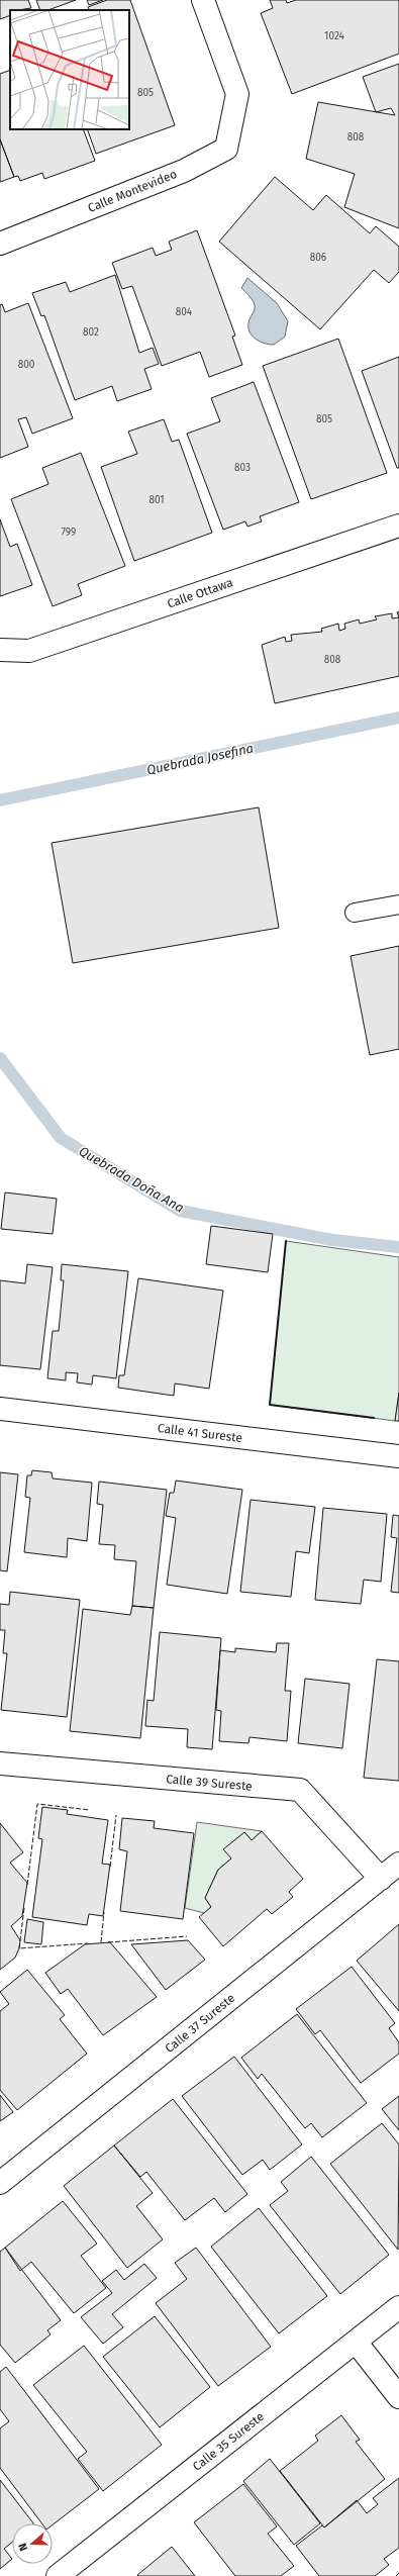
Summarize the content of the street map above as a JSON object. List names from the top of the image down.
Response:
{
  "streets": {
    "street": [
      "Calle Montevideo",
      "Calle Ottawa",
      "Calle 41 Sureste",
      "Calle 39 Sureste",
      "Calle 37 Sureste",
      "Calle 35 Sureste"
    ]
  },
  "crossings": [
    ["Calle 39 Sureste", "Calle 37 Sureste"]
  ],
  "water": ["Quebrada Josefina", "Quebrada Doña Ana"],
  "house_numbers": [
    "1024",
    "805",
    "808",
    "806",
    "804",
    "802",
    "800",
    "805",
    "803",
    "801",
    "799",
    "808"
  ],
  "north": "left"
}
